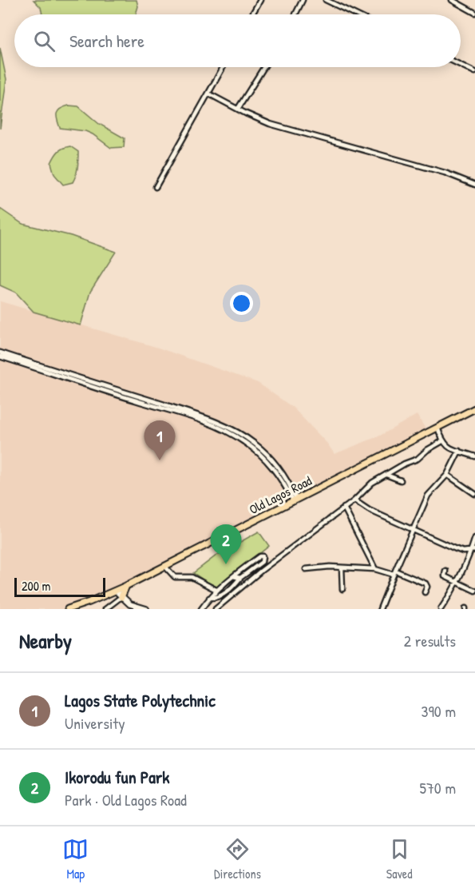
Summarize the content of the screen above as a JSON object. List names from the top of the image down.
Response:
{
  "streets": {
    "main road": ["Old Lagos Road"]
  },
  "scale_bar": "200 m",
  "page": {
    "search": "Search here",
    "pins": ["1", "2"],
    "scale": "200 m",
    "heading": ["Nearby", "2 results"],
    "list": [
      {
        "mark": "1",
        "name": "Lagos State Polytechnic",
        "note": "University",
        "value": "390 m"
      },
      {
        "mark": "2",
        "name": "Ikorodu fun Park",
        "note": "Park · Old Lagos Road",
        "value": "570 m"
      }
    ],
    "nav": ["Map", "Directions", "Saved"]
  }
}
